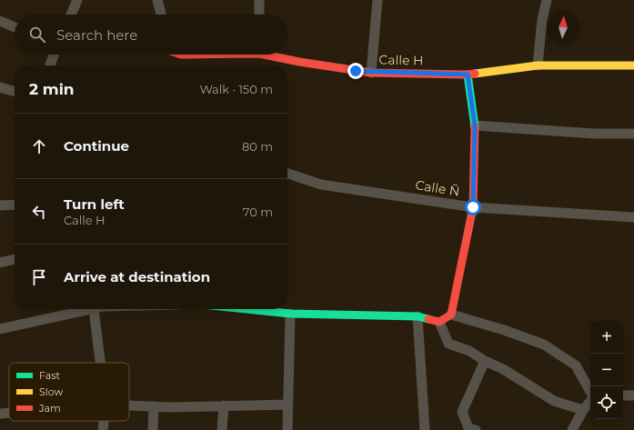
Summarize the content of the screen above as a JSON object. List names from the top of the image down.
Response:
{
  "streets": {
    "street": ["Calle H", "Calle Ñ"]
  },
  "legend": ["Fast", "Slow", "Jam"],
  "north": "top",
  "page": {
    "search": "Search here",
    "heading": ["2 min", "Walk · 150 m"],
    "list": [
      ["Continue", "80 m"],
      ["Turn left", "Calle H", "70 m"],
      "Arrive at destination"
    ],
    "map_buttons": ["+", "−"]
  }
}
